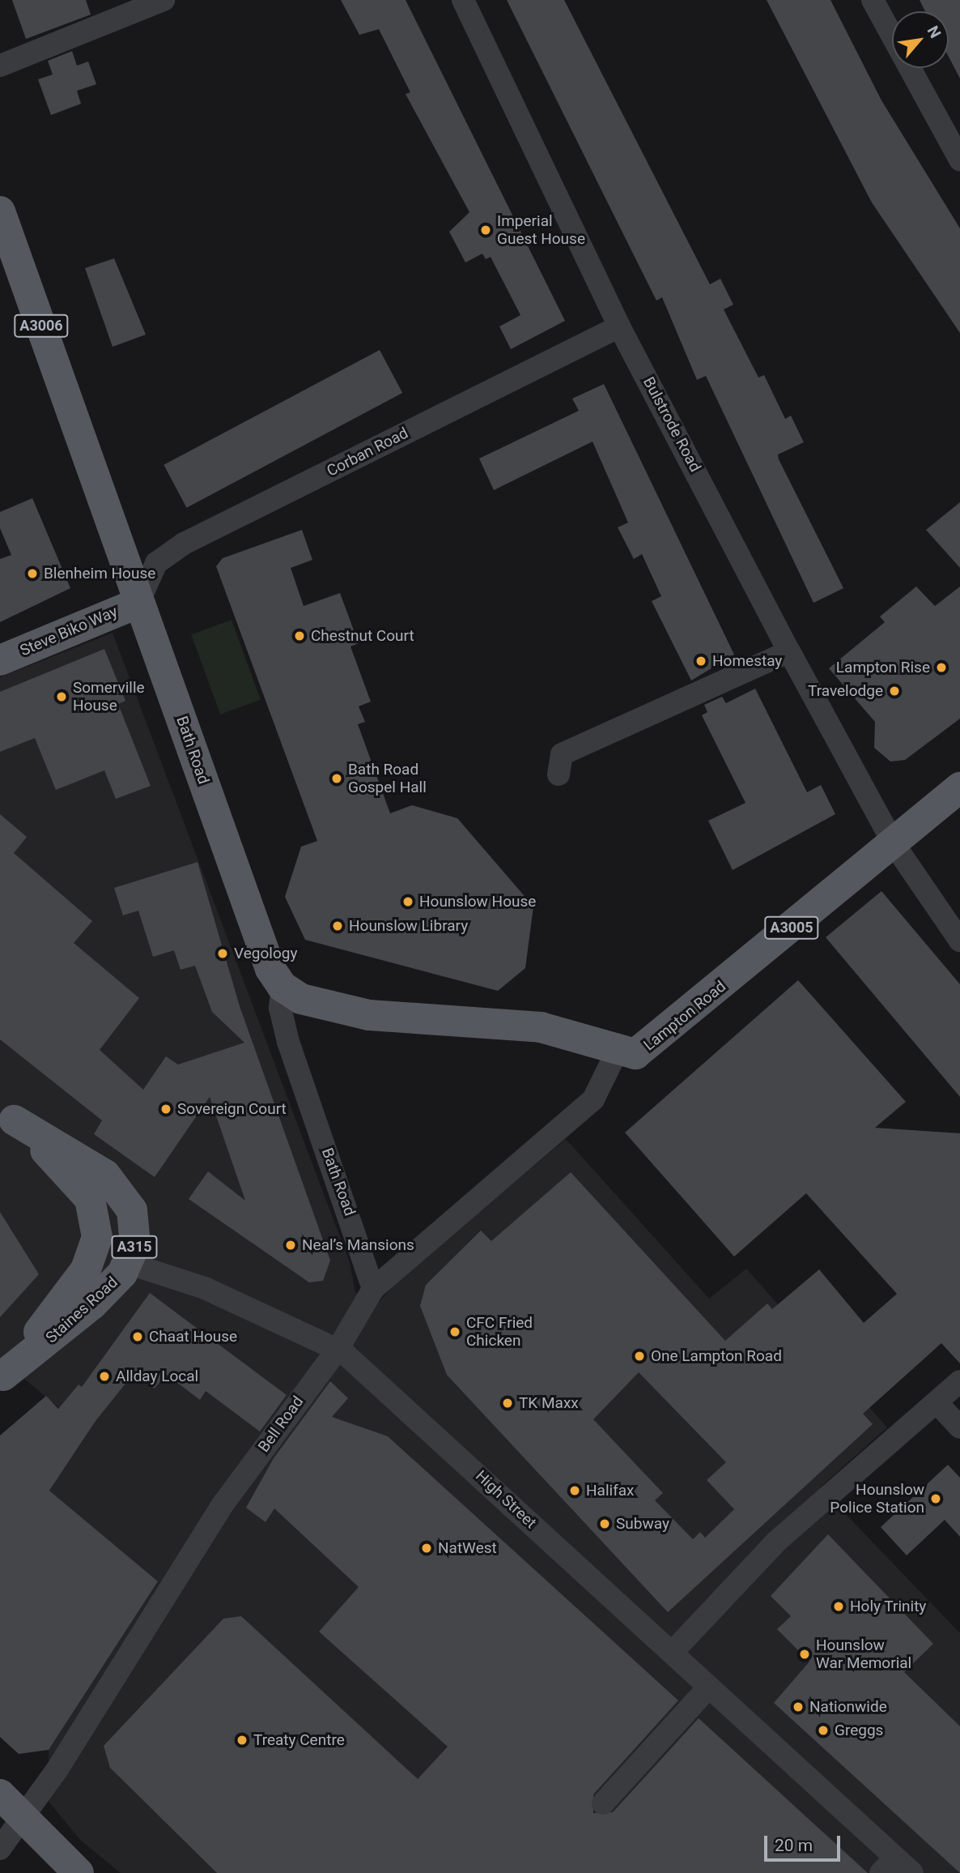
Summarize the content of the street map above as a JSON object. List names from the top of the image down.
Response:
{
  "streets": {
    "main road": [
      "A3006",
      "Steve Biko Way",
      "Bath Road",
      "A3005",
      "Lampton Road",
      "A315",
      "Staines Road"
    ],
    "street": [
      "Bulstrode Road",
      "Corban Road",
      "Bell Road",
      "High Street"
    ]
  },
  "crossings": [
    ["Bulstrode Road", "Corban Road"],
    ["Bulstrode Road", "Lampton Road"],
    ["Corban Road", "Steve Biko Way"],
    ["Corban Road", "Bath Road"],
    ["Steve Biko Way", "Bath Road"],
    ["Bath Road", "Lampton Road"],
    ["Bath Road", "Bell Road"],
    ["Lampton Road", "Bell Road"],
    ["Bell Road", "High Street"]
  ],
  "places": [
    "Imperial Guest House",
    "Blenheim House",
    "Chestnut Court",
    "Homestay",
    "Lampton Rise",
    "Travelodge",
    "Somerville House",
    "Bath Road Gospel Hall",
    "Hounslow House",
    "Hounslow Library",
    "Vegology",
    "Sovereign Court",
    "Neal’s Mansions",
    "CFC Fried Chicken",
    "Chaat House",
    "One Lampton Road",
    "Allday Local",
    "TK Maxx",
    "Halifax",
    "Hounslow Police Station",
    "Subway",
    "NatWest",
    "Holy Trinity",
    "Hounslow War Memorial",
    "Nationwide",
    "Greggs",
    "Treaty Centre"
  ],
  "scale_bar": "20 m",
  "north": "top right"
}
